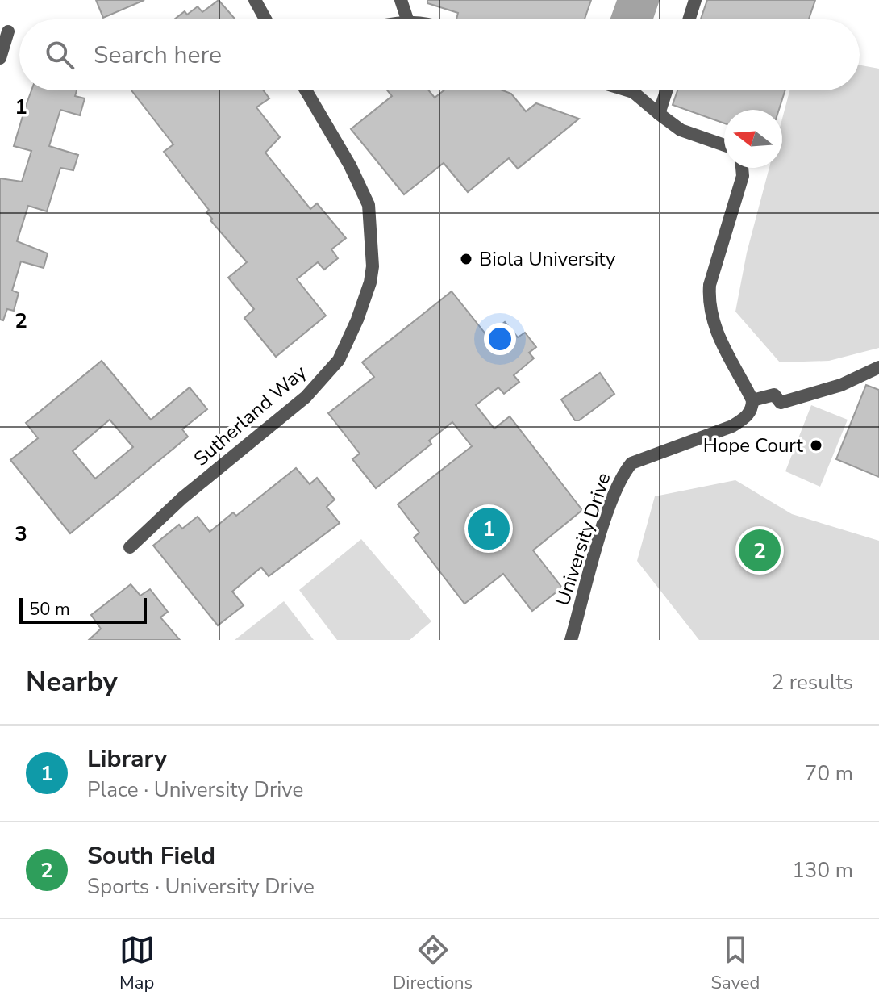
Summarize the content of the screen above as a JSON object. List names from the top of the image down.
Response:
{
  "streets": {
    "street": ["Sutherland Way", "University Drive"]
  },
  "places": ["Biola University", "Hope Court"],
  "scale_bar": "50 m",
  "north": "left",
  "page": {
    "search": "Search here",
    "pins": ["1", "2"],
    "scale": "50 m",
    "heading": ["Nearby", "2 results"],
    "list": [
      {
        "mark": "1",
        "name": "Library",
        "note": "Place · University Drive",
        "value": "70 m"
      },
      {
        "mark": "2",
        "name": "South Field",
        "note": "Sports · University Drive",
        "value": "130 m"
      }
    ],
    "nav": ["Map", "Directions", "Saved"]
  },
  "grid": {
    "rows": ["1", "2", "3"]
  }
}
